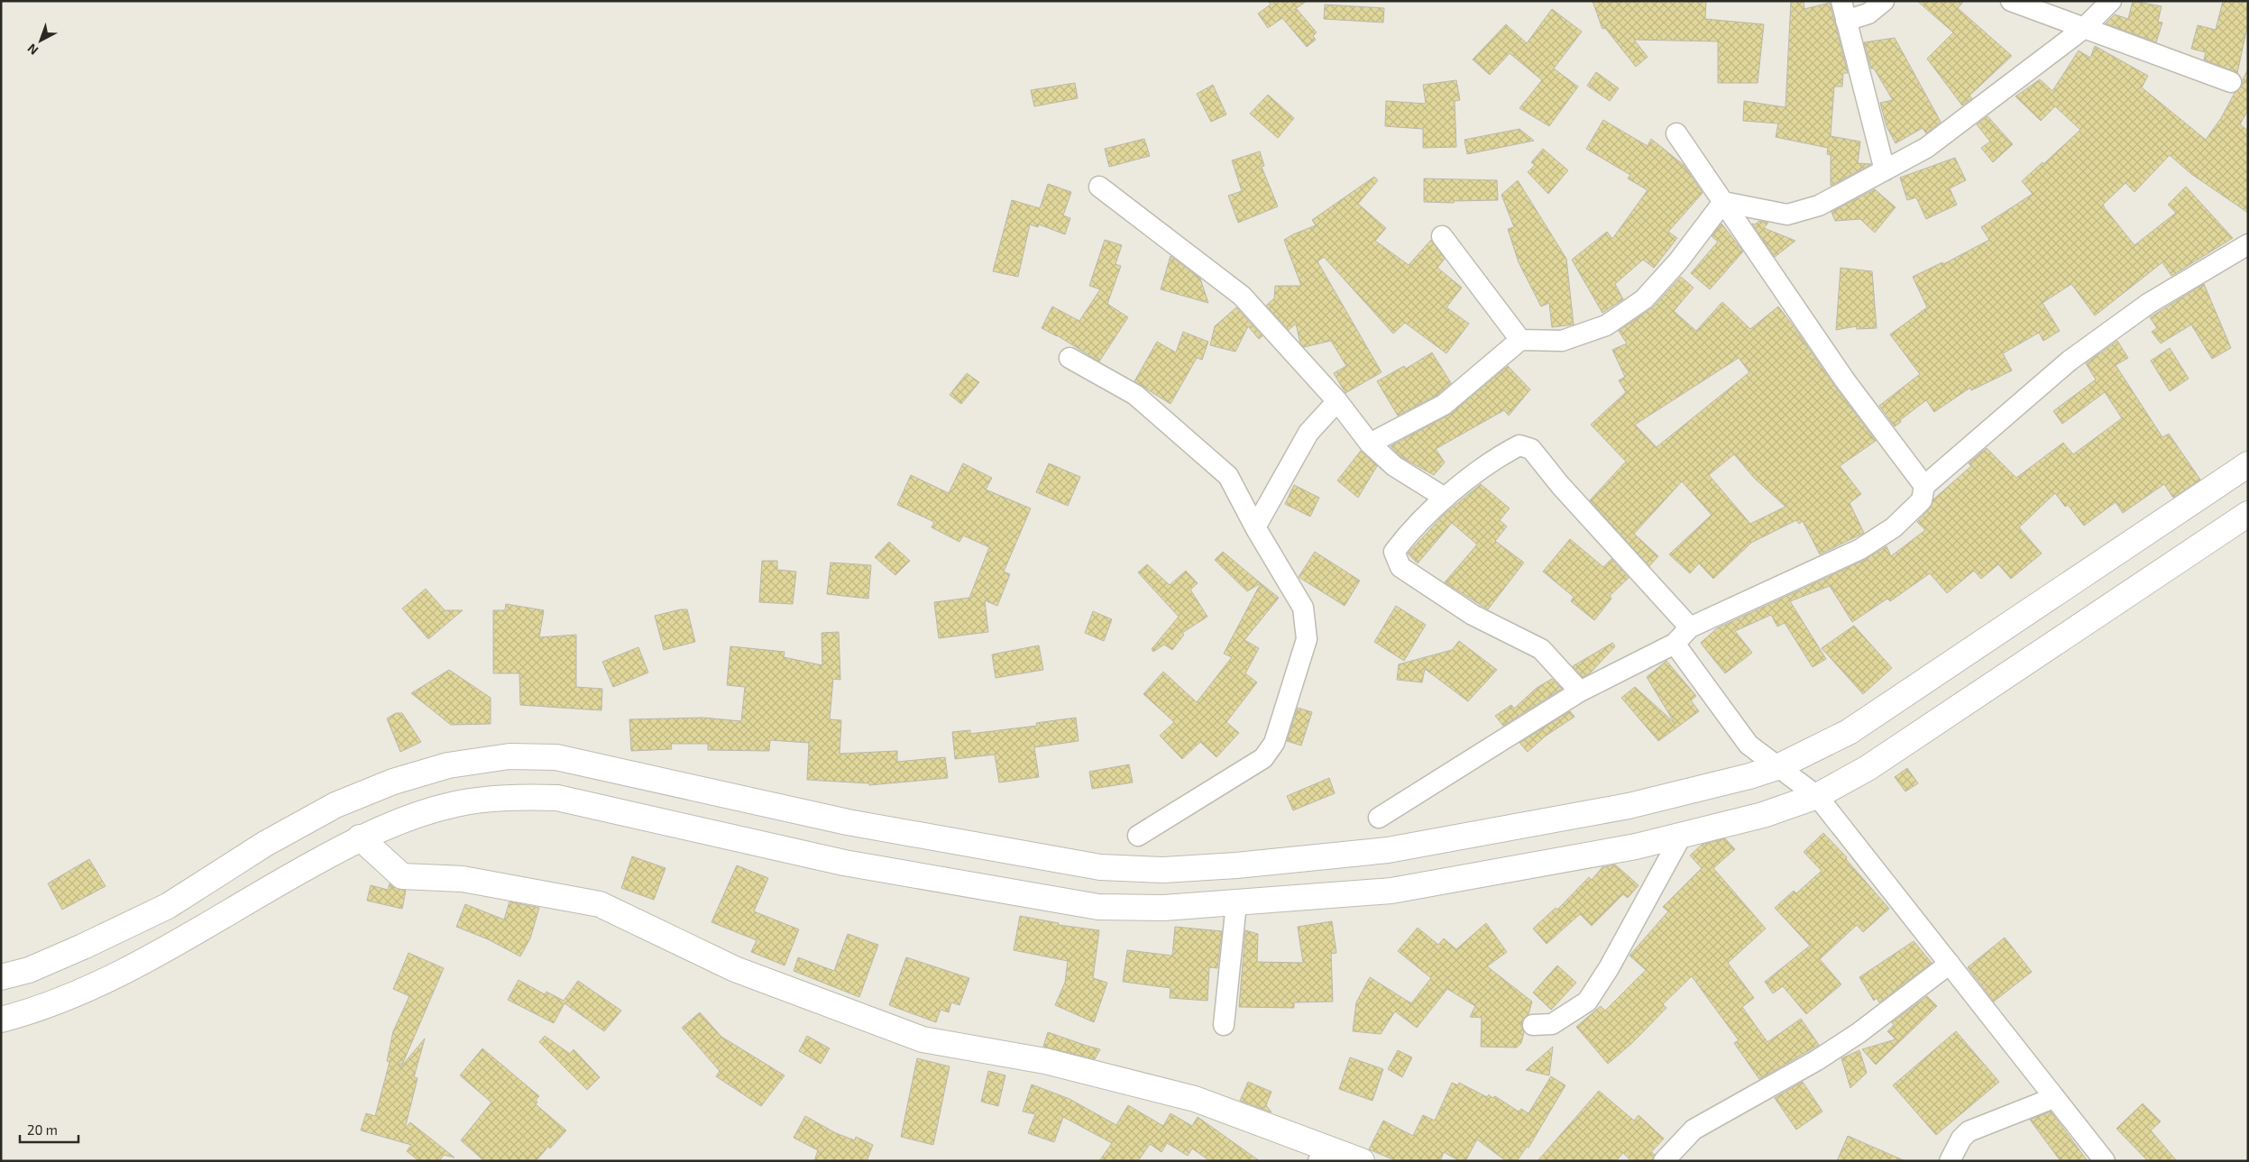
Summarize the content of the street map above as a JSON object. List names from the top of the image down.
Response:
{
  "scale_bar": "20 m",
  "north": "bottom left"
}
